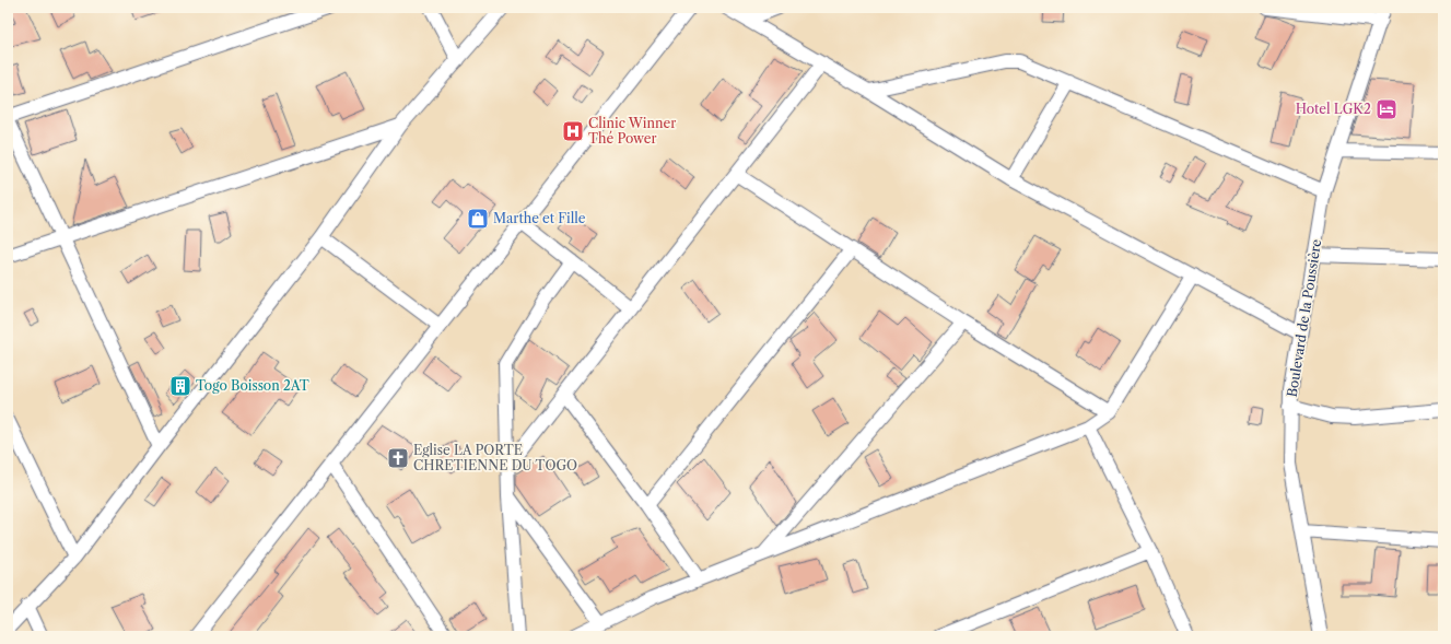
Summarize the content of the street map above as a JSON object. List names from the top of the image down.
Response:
{
  "streets": {
    "street": ["Boulevard de la Poussière"]
  },
  "places": {
    "hotel": ["Hotel LGK2"],
    "hospital": ["Clinic Winner Thé Power"],
    "shop": ["Marthe et Fille"],
    "building": ["Togo Boisson 2AT"],
    "church": ["Eglise LA PORTE CHRETIENNE DU TOGO"]
  }
}
